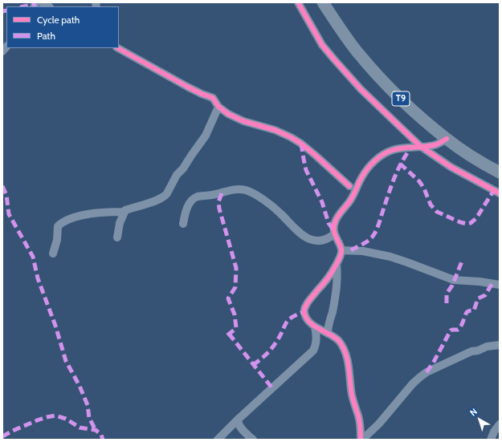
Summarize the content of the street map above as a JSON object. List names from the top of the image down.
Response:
{
  "streets": {
    "highway": ["T9"]
  },
  "legend": ["Cycle path", "Path"],
  "north": "top left"
}
